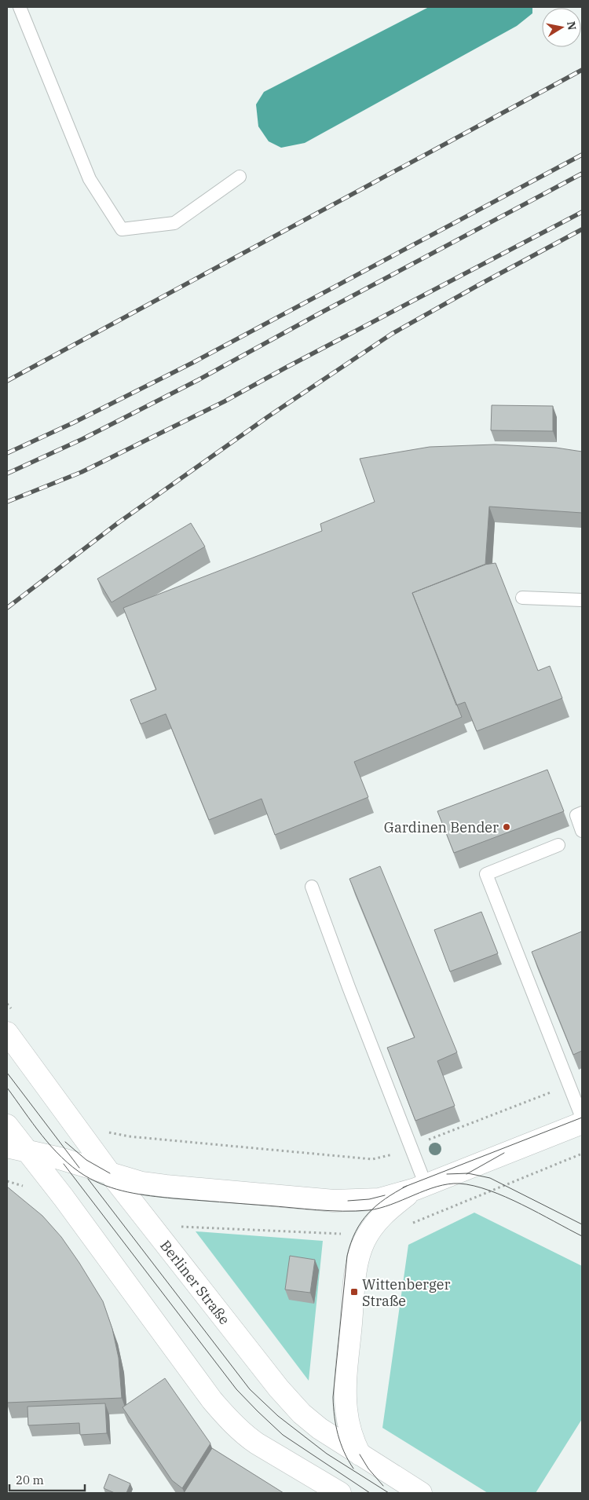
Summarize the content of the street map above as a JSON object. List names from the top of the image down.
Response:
{
  "streets": {
    "main road": ["Berliner Straße"]
  },
  "places": {
    "other": ["Gardinen Bender"],
    "transit": ["Wittenberger Straße"]
  },
  "scale_bar": "20 m",
  "north": "right"
}
